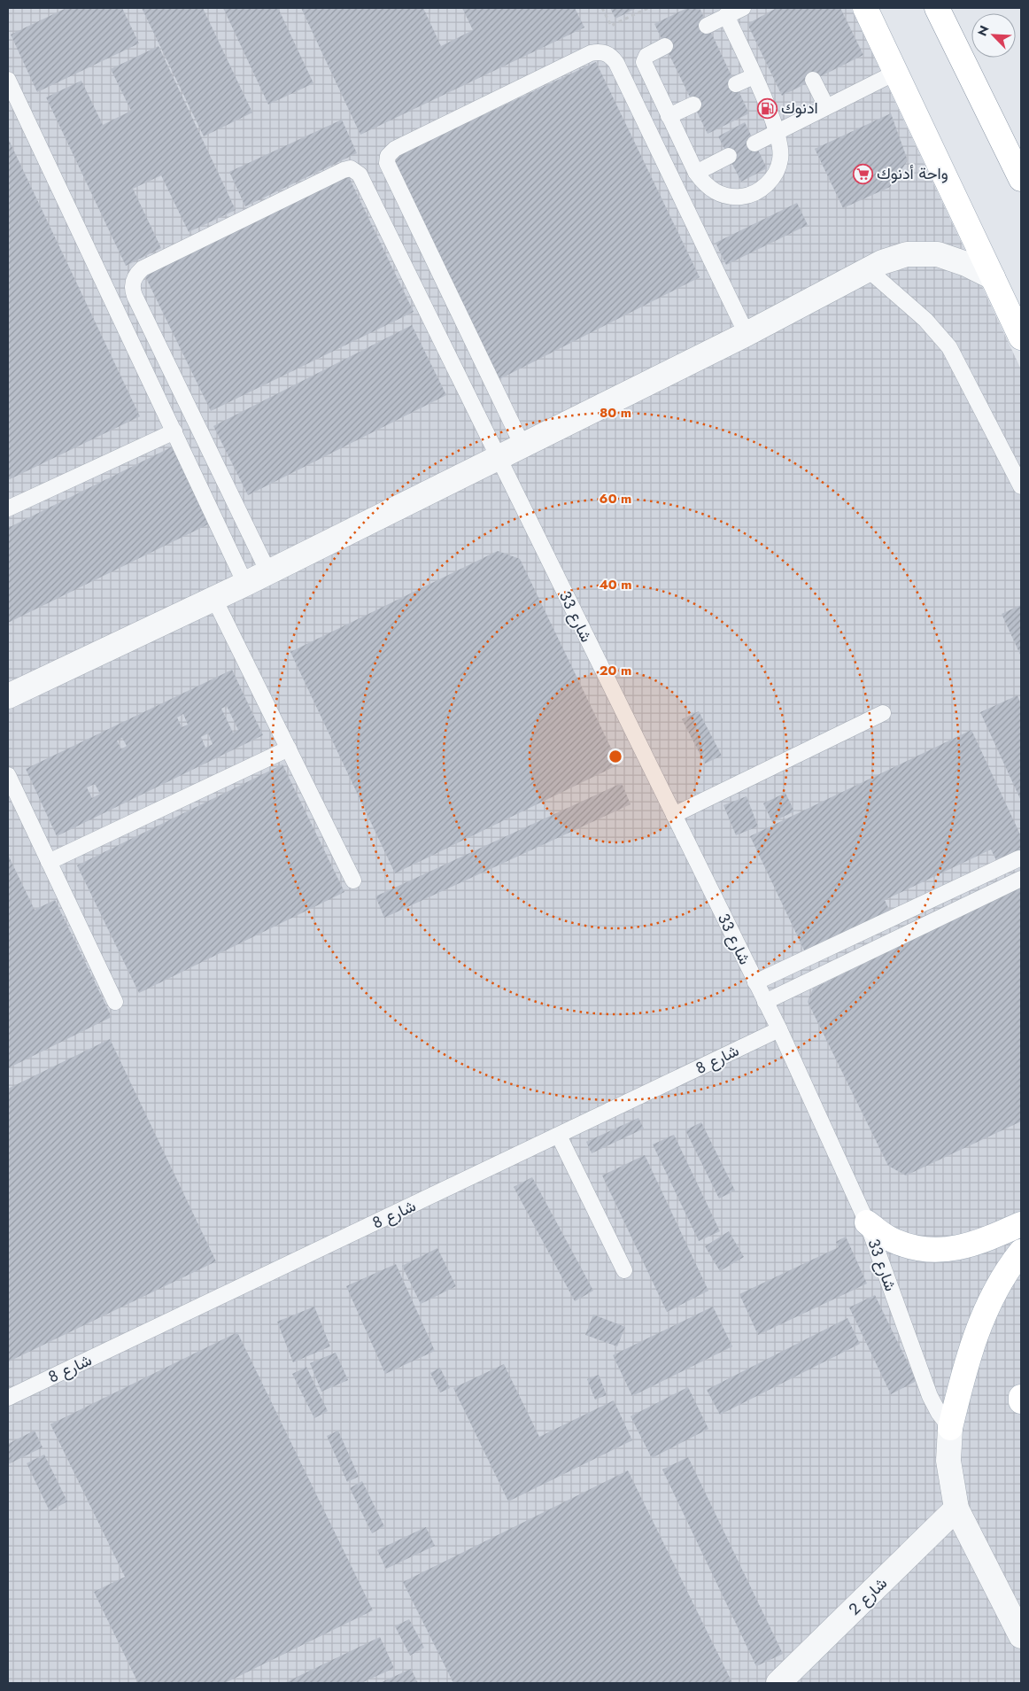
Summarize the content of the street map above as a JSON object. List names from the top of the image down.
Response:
{
  "streets": {
    "street": ["شارع 2"],
    "lane": ["شارع 33", "شارع 8"]
  },
  "crossings": [
    ["شارع 33", "شارع 8"]
  ],
  "places": {
    "fuel station": ["ادنوك"],
    "supermarket": ["واحة أدنوك"]
  },
  "north": "top left",
  "rings": [
    "80 m",
    "60 m",
    "40 m",
    "20 m"
  ]
}
